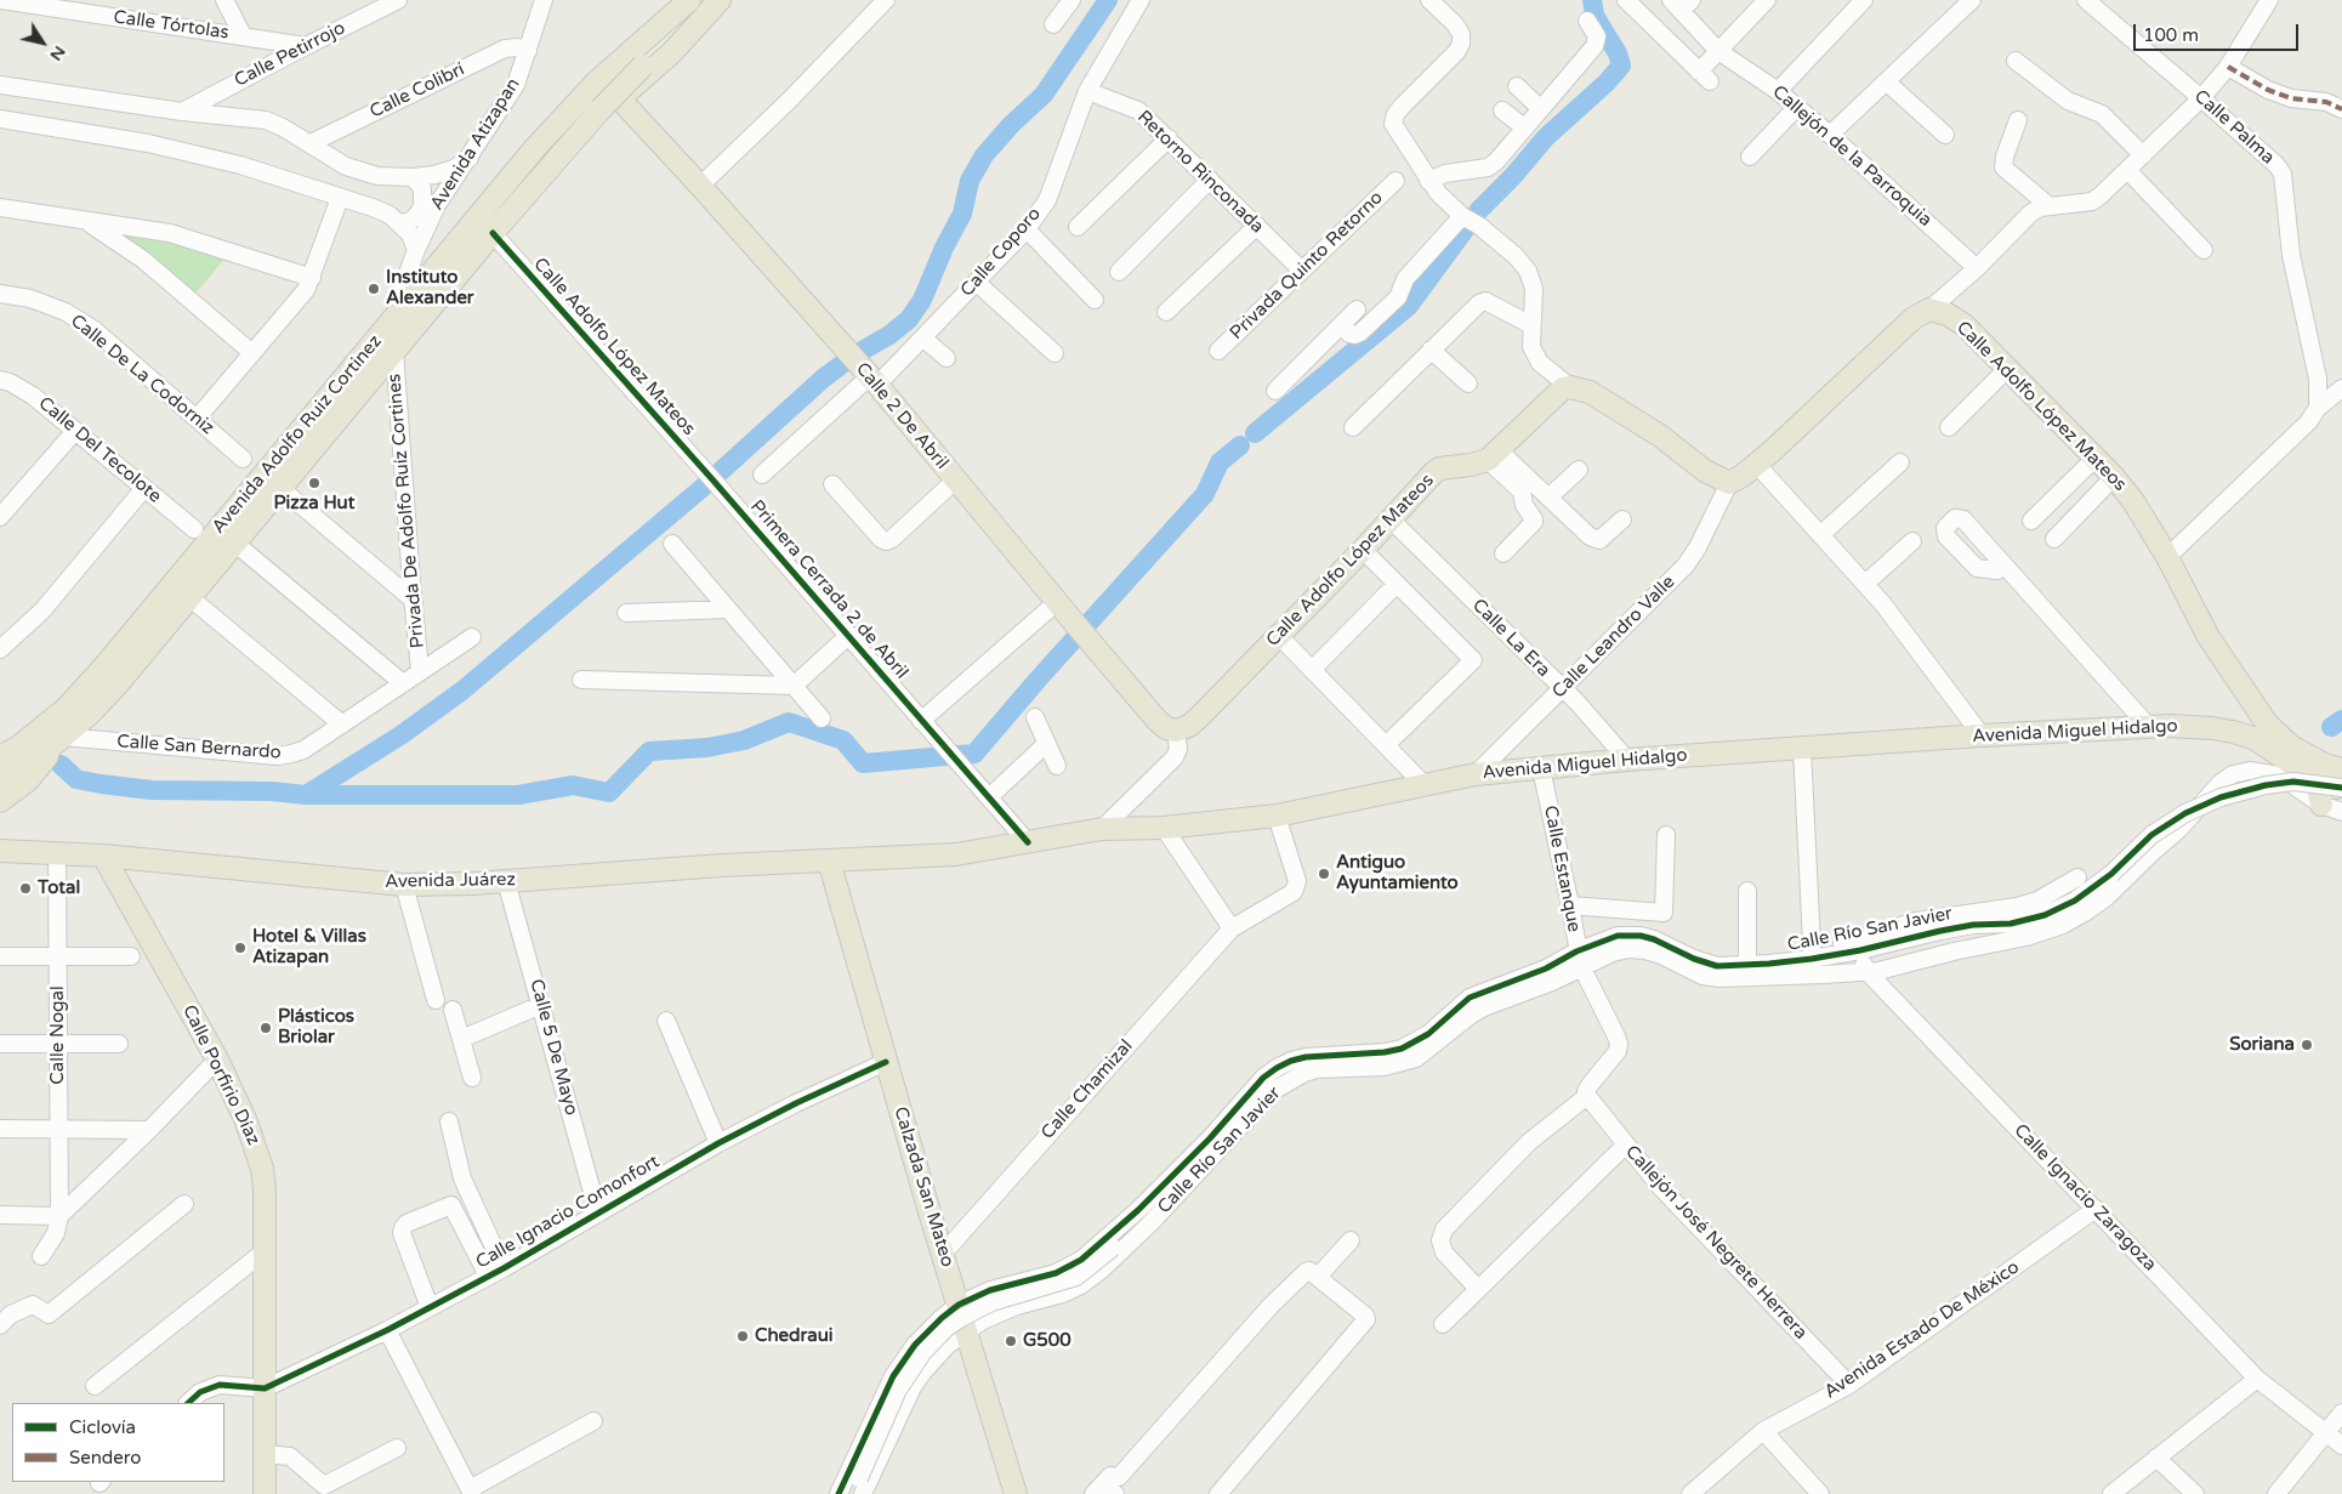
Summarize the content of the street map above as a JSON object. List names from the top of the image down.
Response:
{
  "streets": {
    "main road": [
      "Calle Adolfo López Mateos",
      "Calle 2 De Abril",
      "Avenida Adolfo Ruiz Cortinez",
      "Avenida Miguel Hidalgo",
      "Avenida Juárez",
      "Calle Porfirio Díaz",
      "Calzada San Mateo"
    ],
    "street": [
      "Calle Tórtolas",
      "Calle Petirrojo",
      "Calle Colibrí",
      "Calle Palma",
      "Avenida Atizapan",
      "Callejón de la Parroquia",
      "Retorno Rinconada",
      "Calle Coporo",
      "Privada Quinto Retorno",
      "Calle De La Codorniz",
      "Calle Del Tecolote",
      "Privada De Adolfo Ruíz Cortines",
      "Primera Cerrada 2 de Abril",
      "Calle Leandro Valle",
      "Calle La Era",
      "Calle San Bernardo",
      "Calle Estanque",
      "Calle Río San Javier",
      "Calle Nogal",
      "Calle 5 De Mayo",
      "Calle Chamizal",
      "Calle Ignacio Zaragoza",
      "Calle Ignacio Comonfort",
      "Callejón José Negrete Herrera",
      "Avenida Estado De México"
    ]
  },
  "crossings": [
    ["Calle Tórtolas", "Calle Petirrojo"],
    ["Calle Colibrí", "Avenida Atizapan"],
    ["Retorno Rinconada", "Calle Coporo"],
    ["Retorno Rinconada", "Privada Quinto Retorno"],
    ["Calle Coporo", "Calle 2 De Abril"],
    ["Calle Adolfo López Mateos", "Calle 2 De Abril"],
    ["Calle Adolfo López Mateos", "Avenida Adolfo Ruiz Cortinez"],
    ["Calle Adolfo López Mateos", "Primera Cerrada 2 de Abril"],
    ["Calle Adolfo López Mateos", "Calle La Era"],
    ["Avenida Adolfo Ruiz Cortinez", "Privada De Adolfo Ruíz Cortines"],
    ["Avenida Adolfo Ruiz Cortinez", "Calle San Bernardo"],
    ["Privada De Adolfo Ruíz Cortines", "Calle San Bernardo"],
    ["Primera Cerrada 2 de Abril", "Avenida Miguel Hidalgo"],
    ["Calle Leandro Valle", "Calle La Era"],
    ["Calle Leandro Valle", "Avenida Miguel Hidalgo"],
    ["Calle La Era", "Avenida Miguel Hidalgo"],
    ["Avenida Miguel Hidalgo", "Calle Estanque"],
    ["Avenida Miguel Hidalgo", "Avenida Juárez"],
    ["Avenida Miguel Hidalgo", "Calle Río San Javier"],
    ["Avenida Miguel Hidalgo", "Calle Chamizal"],
    ["Avenida Miguel Hidalgo", "Calzada San Mateo"],
    ["Calle Estanque", "Calle Río San Javier"],
    ["Calle Estanque", "Callejón José Negrete Herrera"],
    ["Avenida Juárez", "Calle Nogal"],
    ["Avenida Juárez", "Calle 5 De Mayo"],
    ["Avenida Juárez", "Calle Porfirio Díaz"],
    ["Avenida Juárez", "Calzada San Mateo"],
    ["Calle Río San Javier", "Calzada San Mateo"],
    ["Calle Río San Javier", "Calle Ignacio Zaragoza"],
    ["Calle 5 De Mayo", "Calle Ignacio Comonfort"],
    ["Calle Porfirio Díaz", "Calle Ignacio Comonfort"],
    ["Calle Chamizal", "Calzada San Mateo"],
    ["Calzada San Mateo", "Calle Ignacio Comonfort"],
    ["Calle Ignacio Zaragoza", "Avenida Estado De México"],
    ["Callejón José Negrete Herrera", "Avenida Estado De México"]
  ],
  "places": [
    "Instituto Alexander",
    "Pizza Hut",
    "Antiguo Ayuntamiento",
    "Total",
    "Hotel & Villas Atizapan",
    "Plásticos Briolar",
    "Soriana",
    "Chedraui",
    "G500"
  ],
  "legend": ["Ciclovía", "Sendero"],
  "scale_bar": "100 m",
  "north": "bottom right"
}
